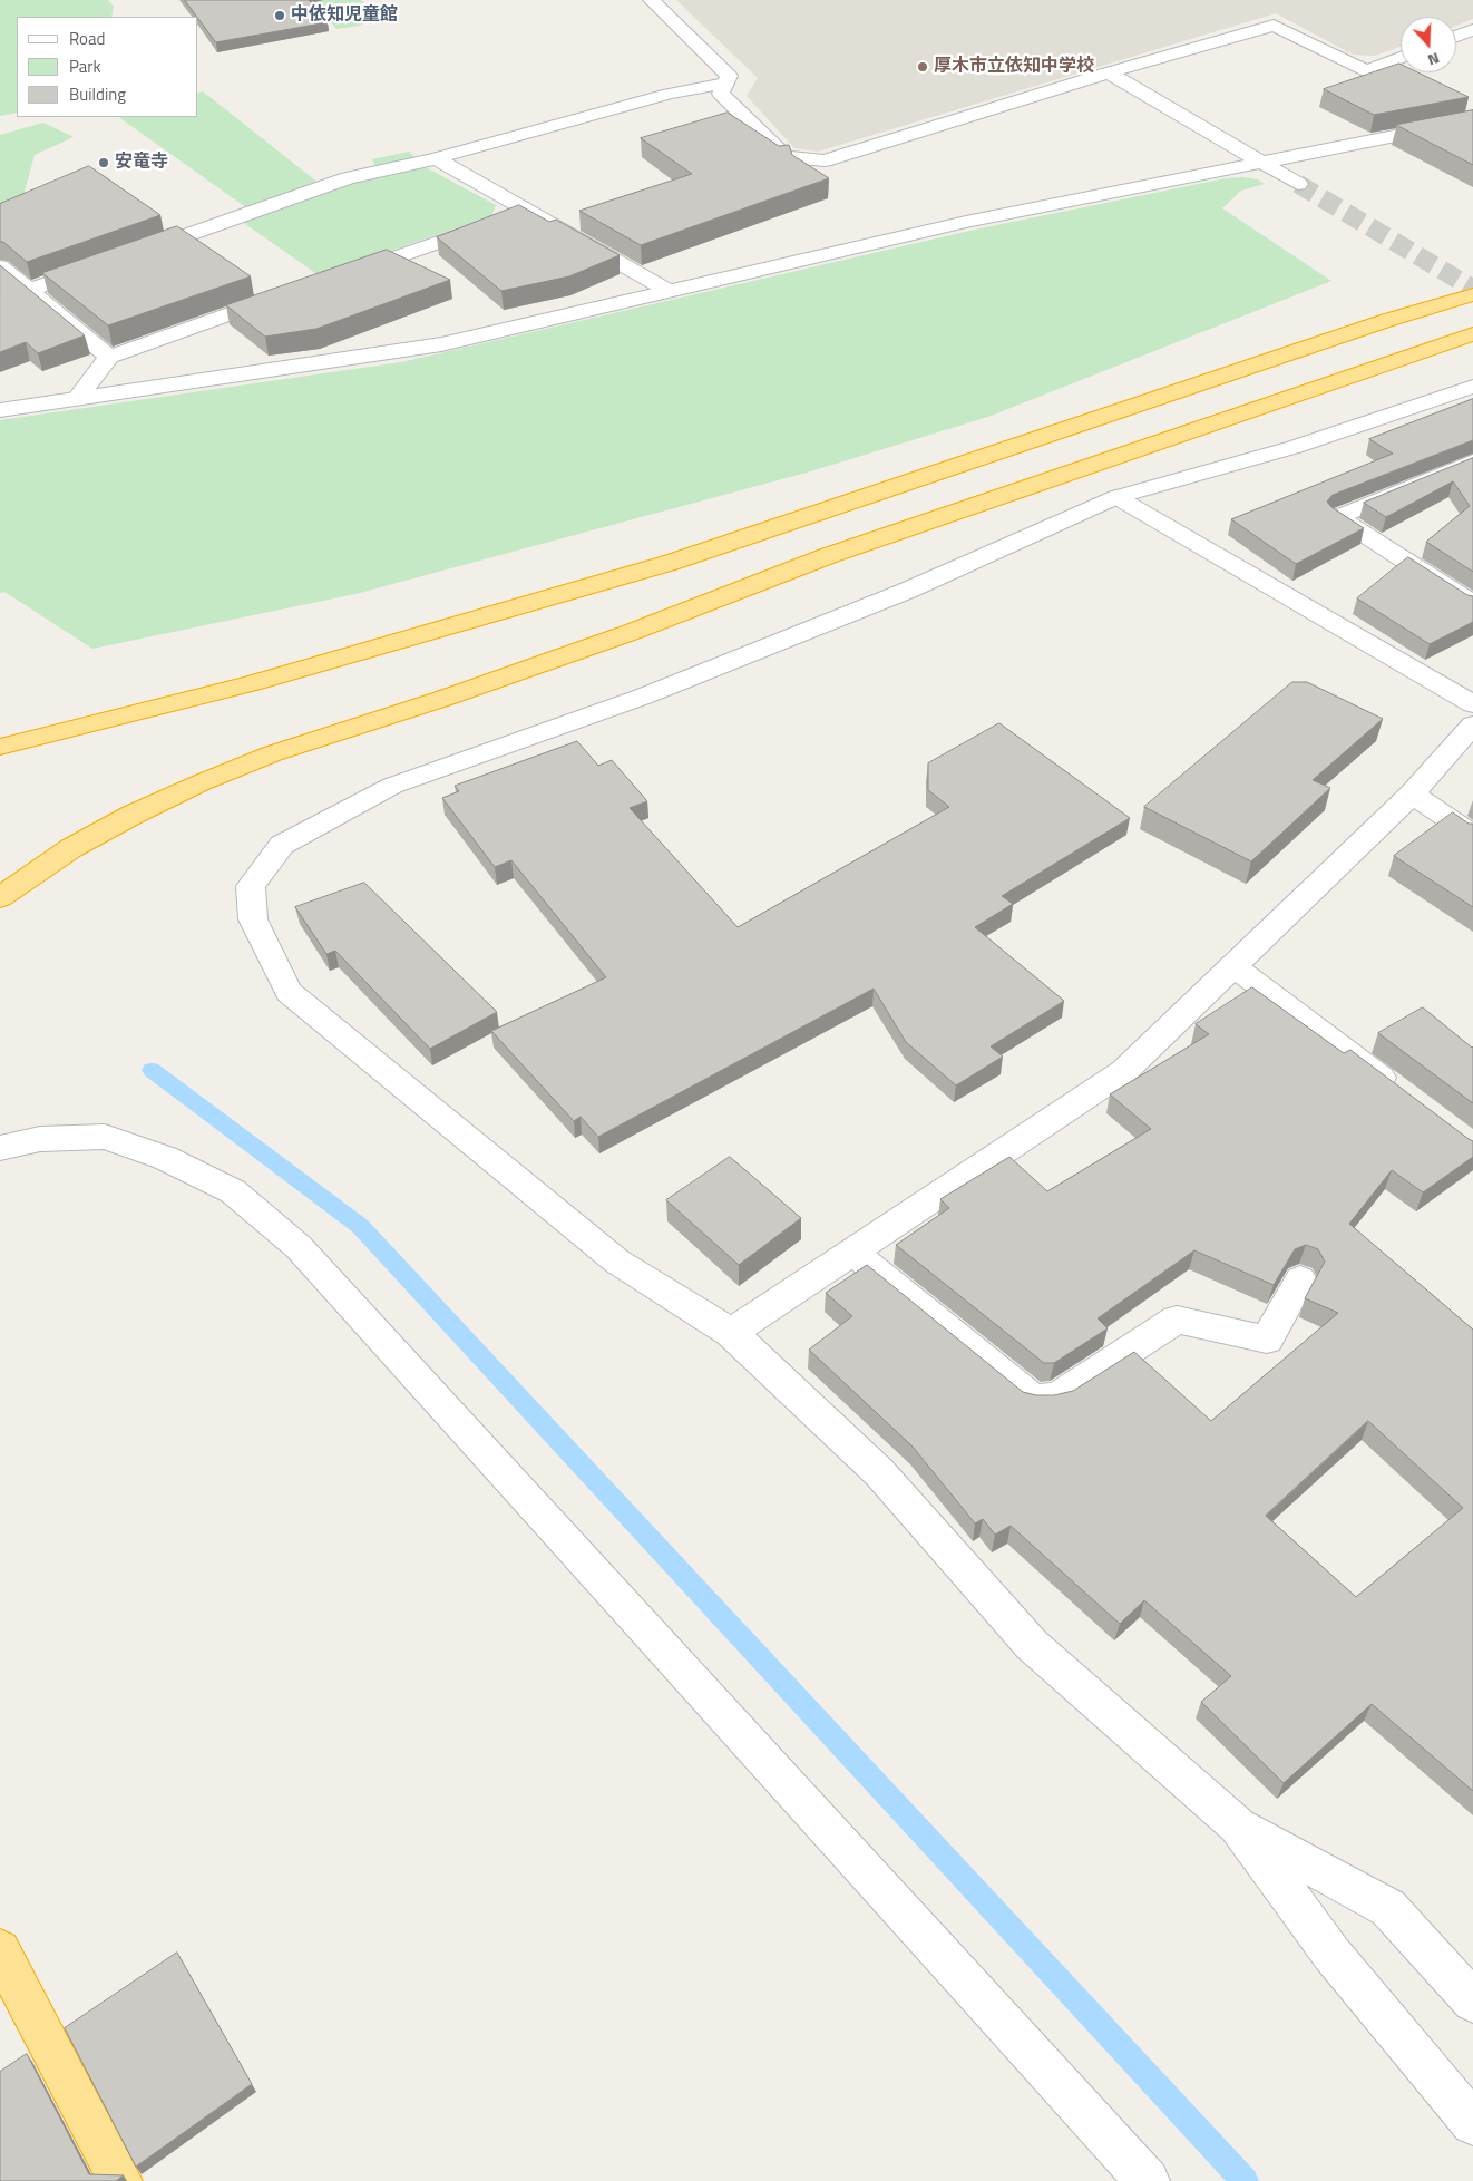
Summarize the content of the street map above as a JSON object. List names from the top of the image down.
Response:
{
  "places": ["中依知児童館", "厚木市立依知中学校", "安竜寺"],
  "legend": ["Road", "Park", "Building"],
  "north": "bottom"
}
